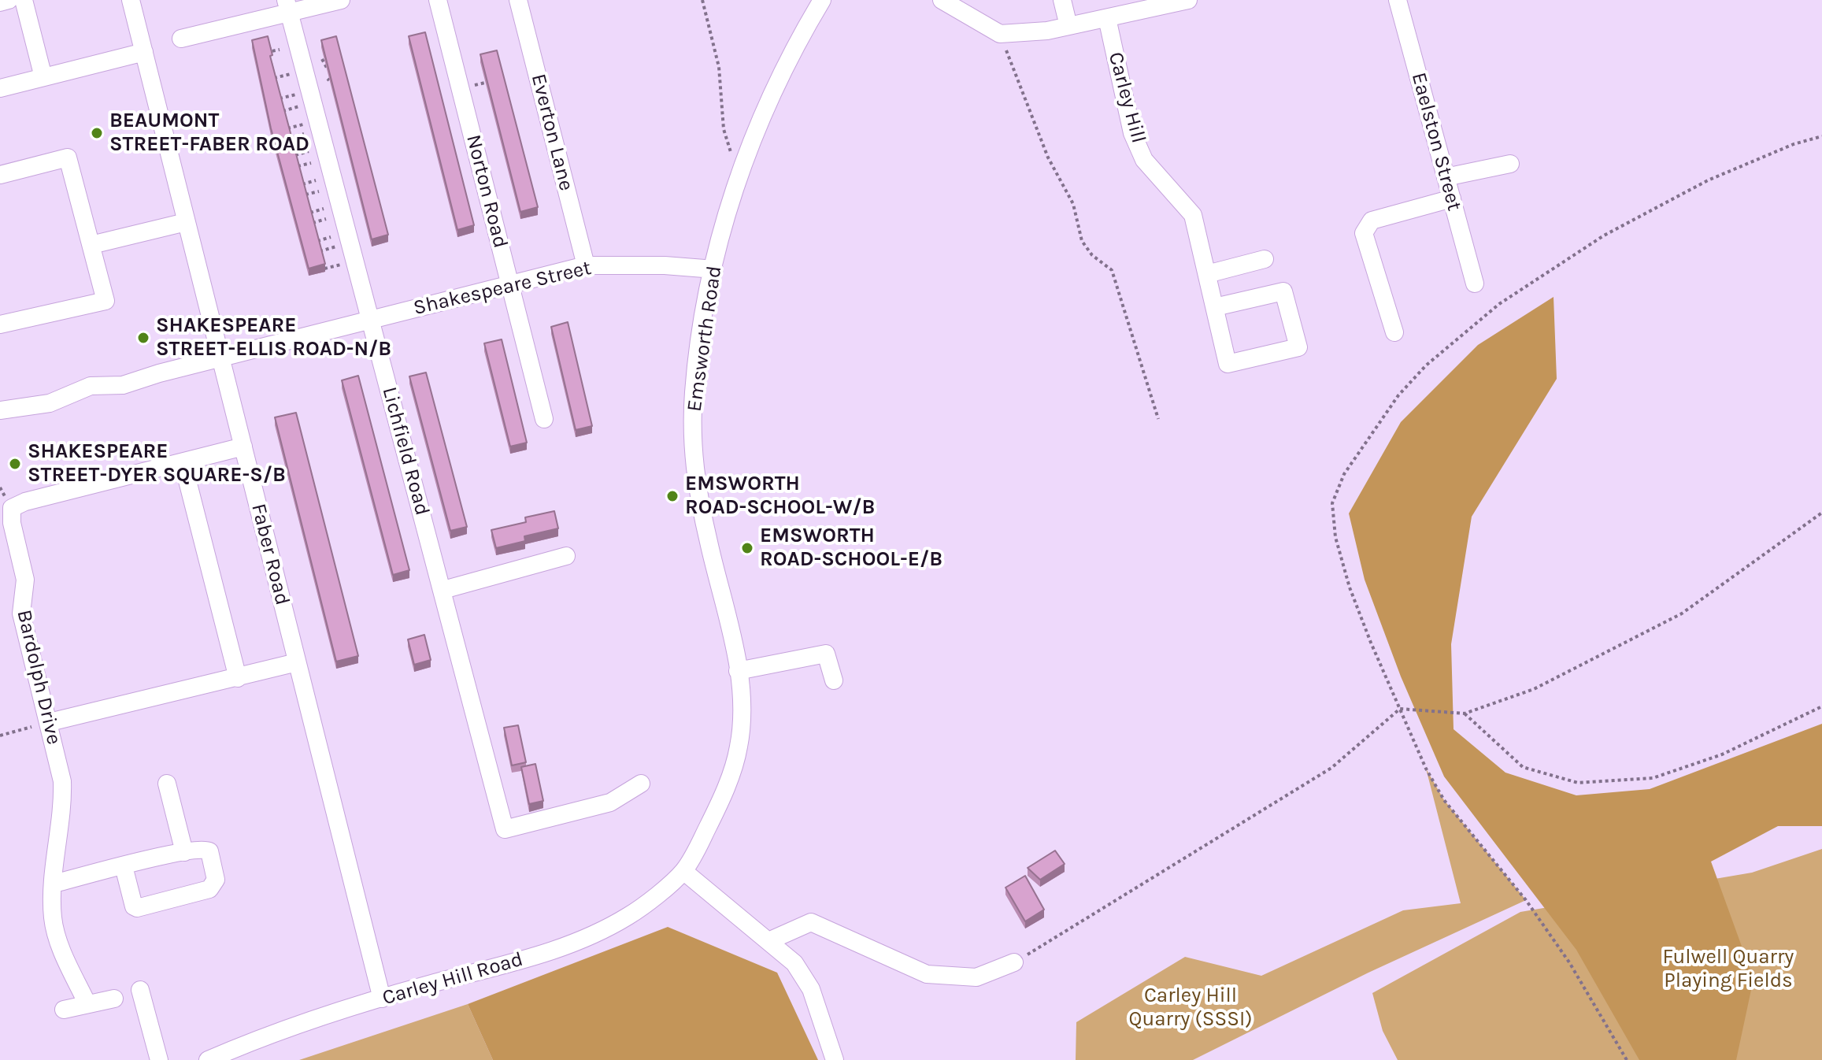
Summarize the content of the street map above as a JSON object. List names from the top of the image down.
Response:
{
  "streets": {
    "street": [
      "Carley Hill",
      "Everton Lane",
      "Eaelston Street",
      "Norton Road",
      "Shakespeare Street",
      "Emsworth Road",
      "Lichfield Road",
      "Faber Road",
      "Bardolph Drive",
      "Carley Hill Road"
    ]
  },
  "crossings": [
    ["Everton Lane", "Shakespeare Street"],
    ["Norton Road", "Shakespeare Street"],
    ["Shakespeare Street", "Emsworth Road"],
    ["Shakespeare Street", "Lichfield Road"],
    ["Shakespeare Street", "Faber Road"],
    ["Emsworth Road", "Carley Hill Road"],
    ["Faber Road", "Bardolph Drive"],
    ["Faber Road", "Carley Hill Road"]
  ],
  "parks": ["Fulwell Quarry Playing Fields", "Carley Hill Quarry (SSSI)"],
  "places": [
    "BEAUMONT STREET-FABER ROAD",
    "SHAKESPEARE STREET-ELLIS ROAD-N/B",
    "SHAKESPEARE STREET-DYER SQUARE-S/B",
    "EMSWORTH ROAD-SCHOOL-W/B",
    "EMSWORTH ROAD-SCHOOL-E/B"
  ]
}
